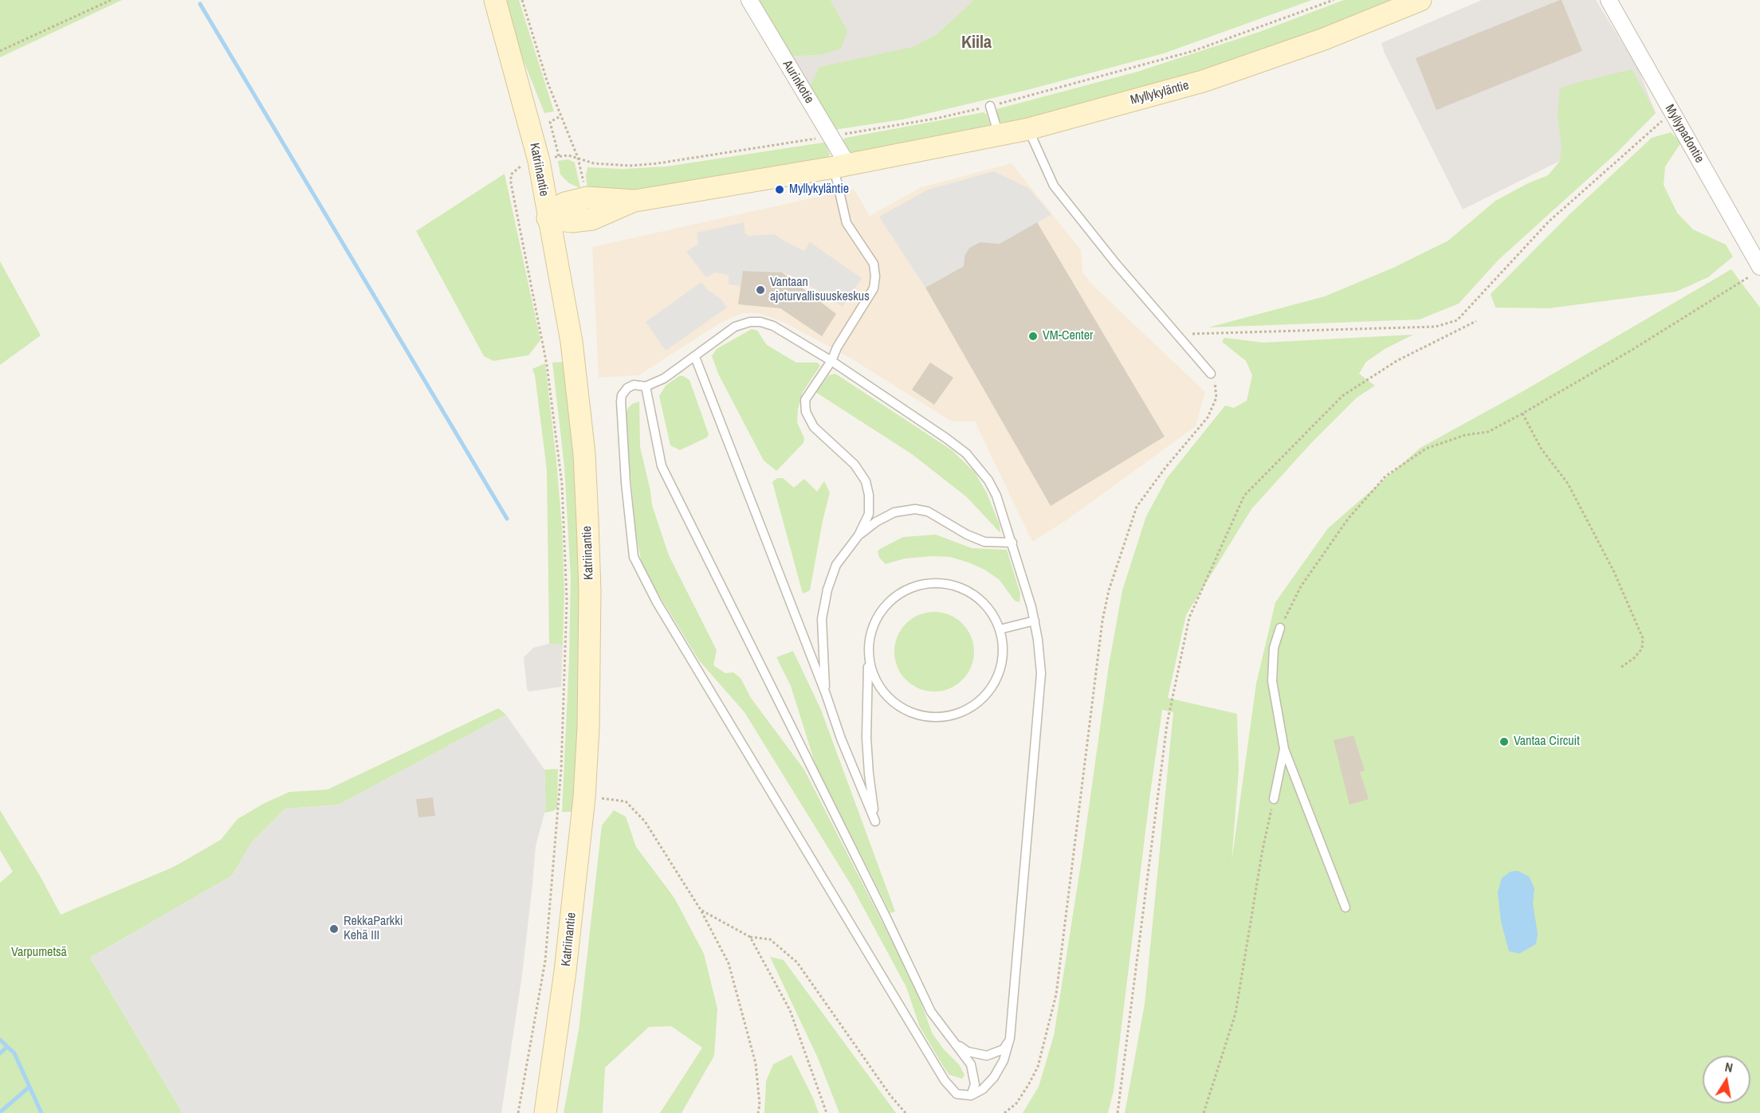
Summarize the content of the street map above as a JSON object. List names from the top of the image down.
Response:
{
  "streets": {
    "main road": ["Myllykyläntie", "Katriinantie"],
    "street": ["Aurinkotie", "Myllypadontie"]
  },
  "crossings": [
    ["Aurinkotie", "Myllykyläntie"],
    ["Myllykyläntie", "Katriinantie"]
  ],
  "districts": ["Kiila"],
  "parks": ["Varpumetsä"],
  "places": [
    "Myllykyläntie",
    "Vantaan ajoturvallisuuskeskus",
    "VM-Center",
    "Vantaa Circuit",
    "RekkaParkki Kehä III"
  ],
  "north": "top"
}
